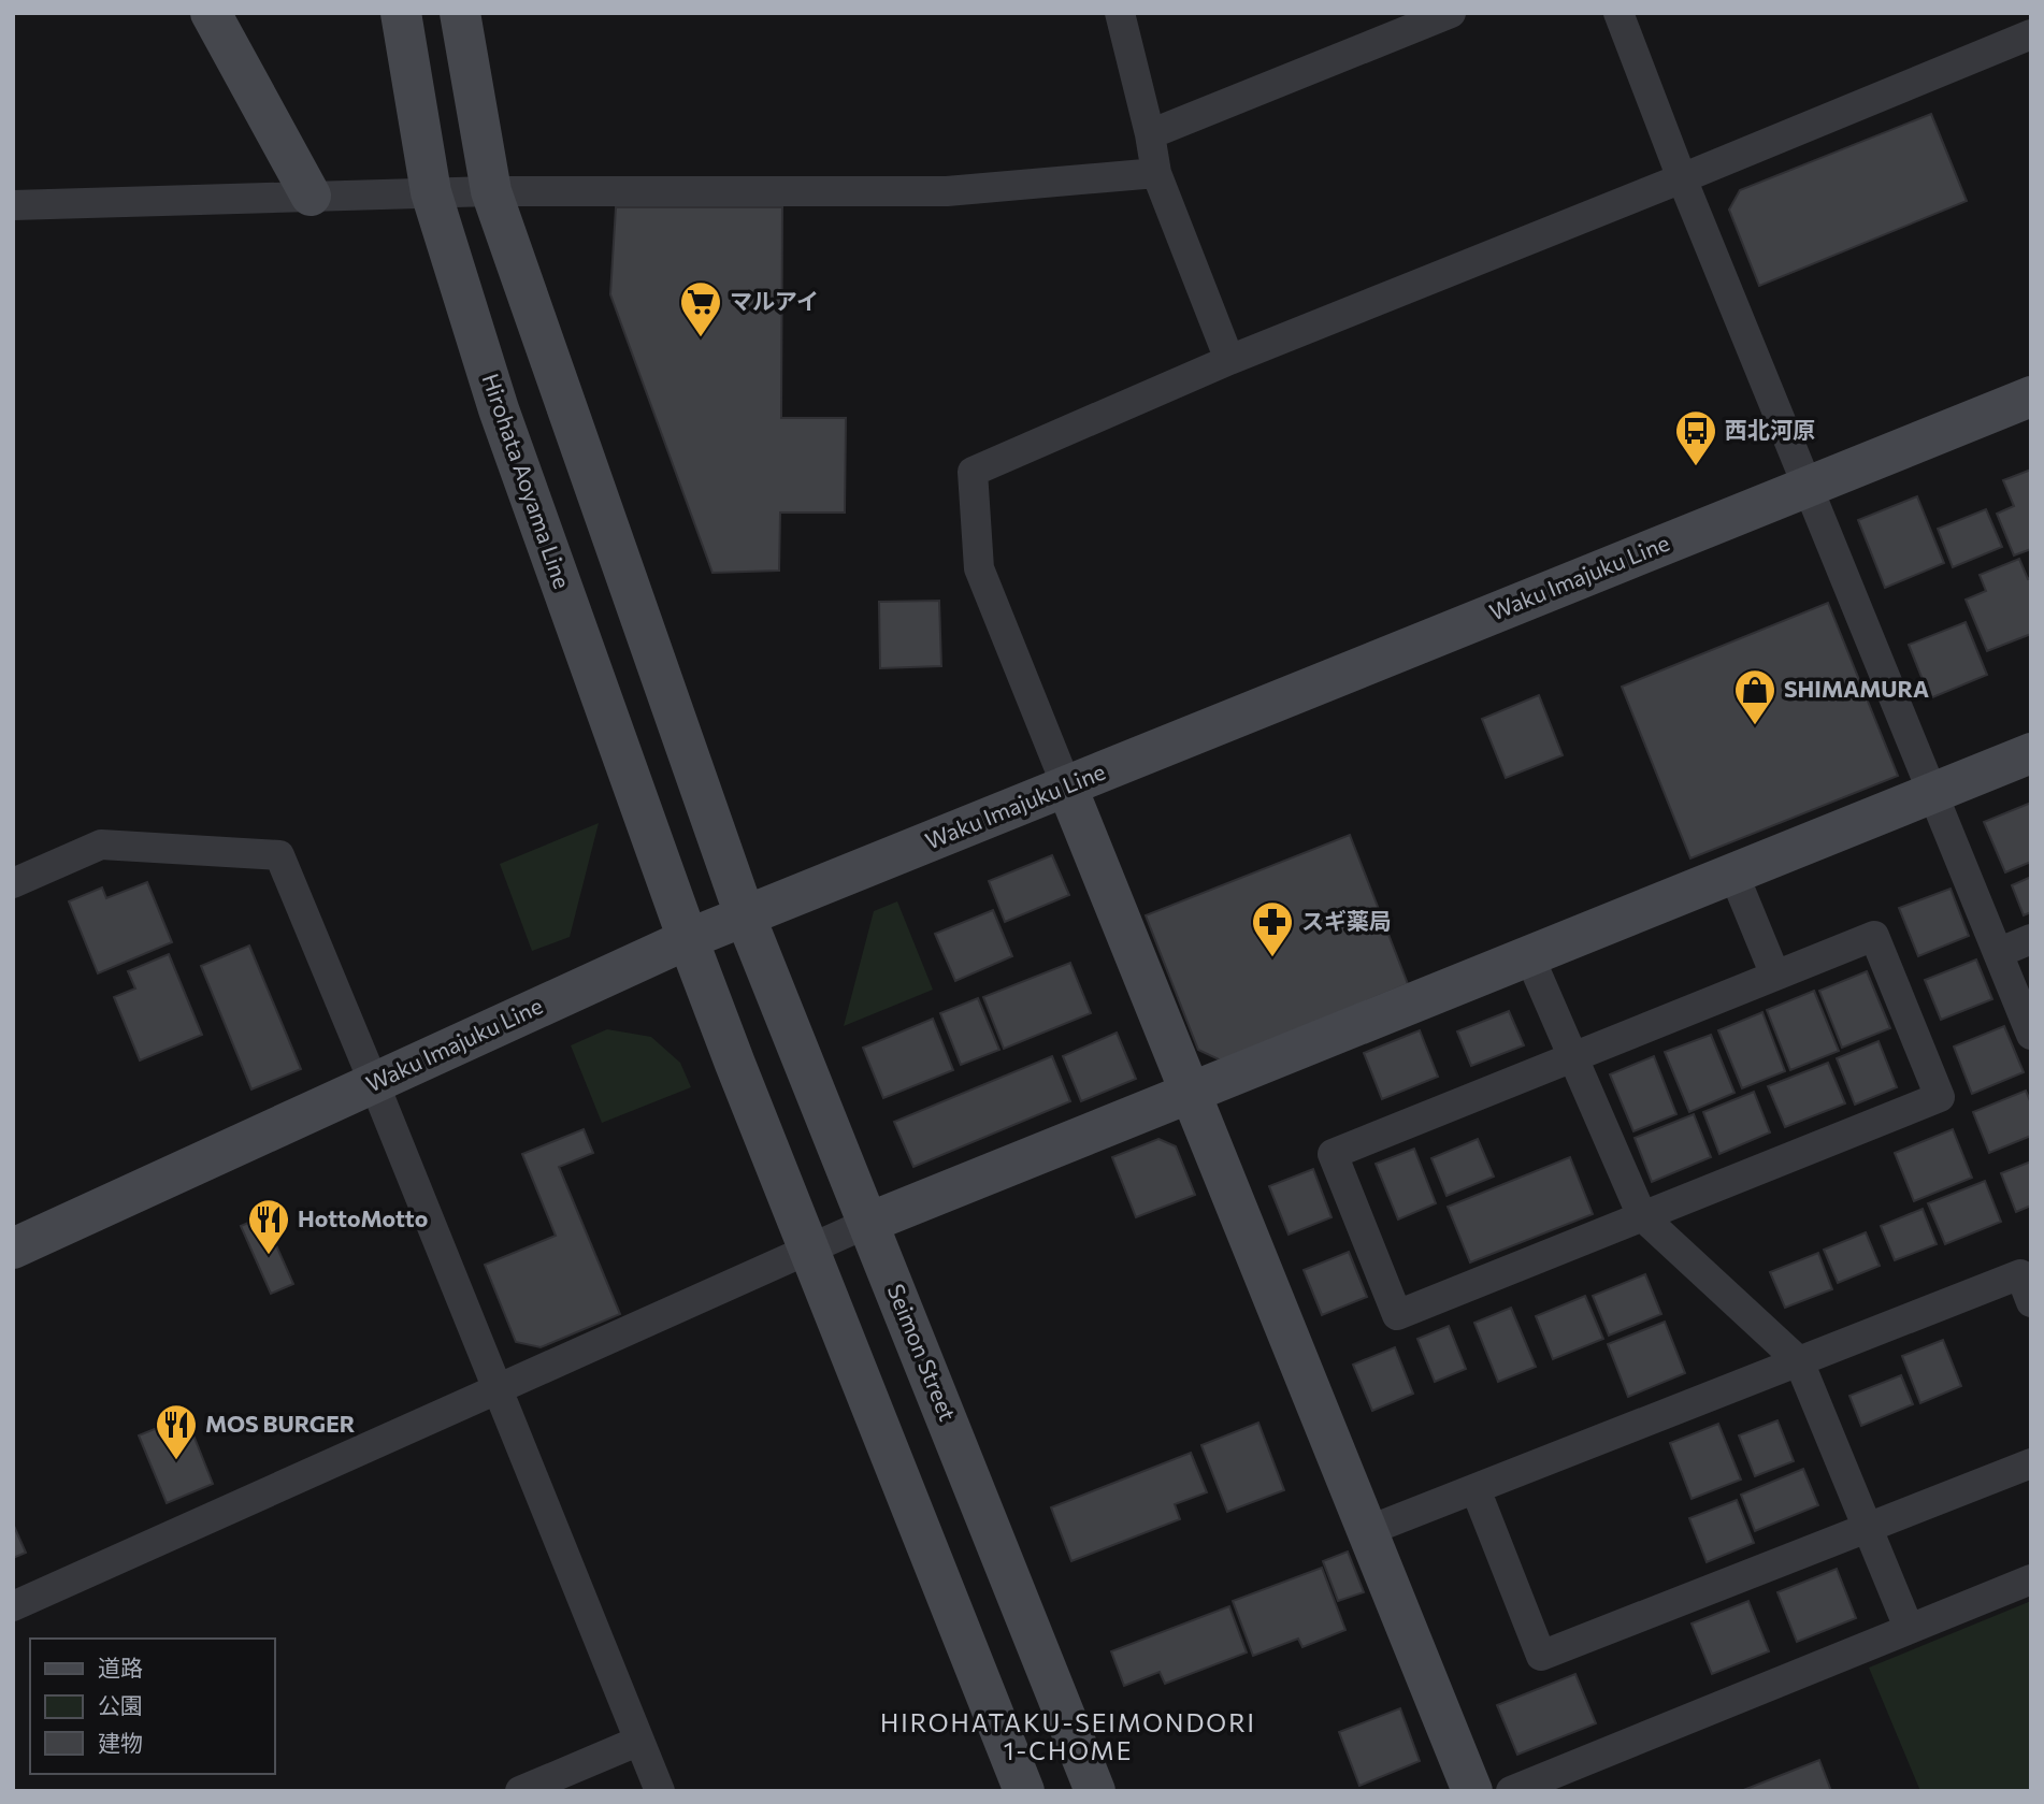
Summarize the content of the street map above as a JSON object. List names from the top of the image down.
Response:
{
  "streets": {
    "street": ["Hirohata Aoyama Line", "Waku Imajuku Line", "Seimon Street"]
  },
  "crossings": [
    ["Hirohata Aoyama Line", "Waku Imajuku Line"],
    ["Waku Imajuku Line", "Seimon Street"]
  ],
  "districts": ["HIROHATAKU-SEIMONDORI 1-CHOME"],
  "places": {
    "supermarket": ["マルアイ"],
    "bus stop": ["西北河原"],
    "shop": ["SHIMAMURA"],
    "pharmacy": ["スギ薬局"],
    "restaurant": ["HottoMotto", "MOS BURGER"]
  },
  "legend": ["道路", "公園", "建物"]
}
